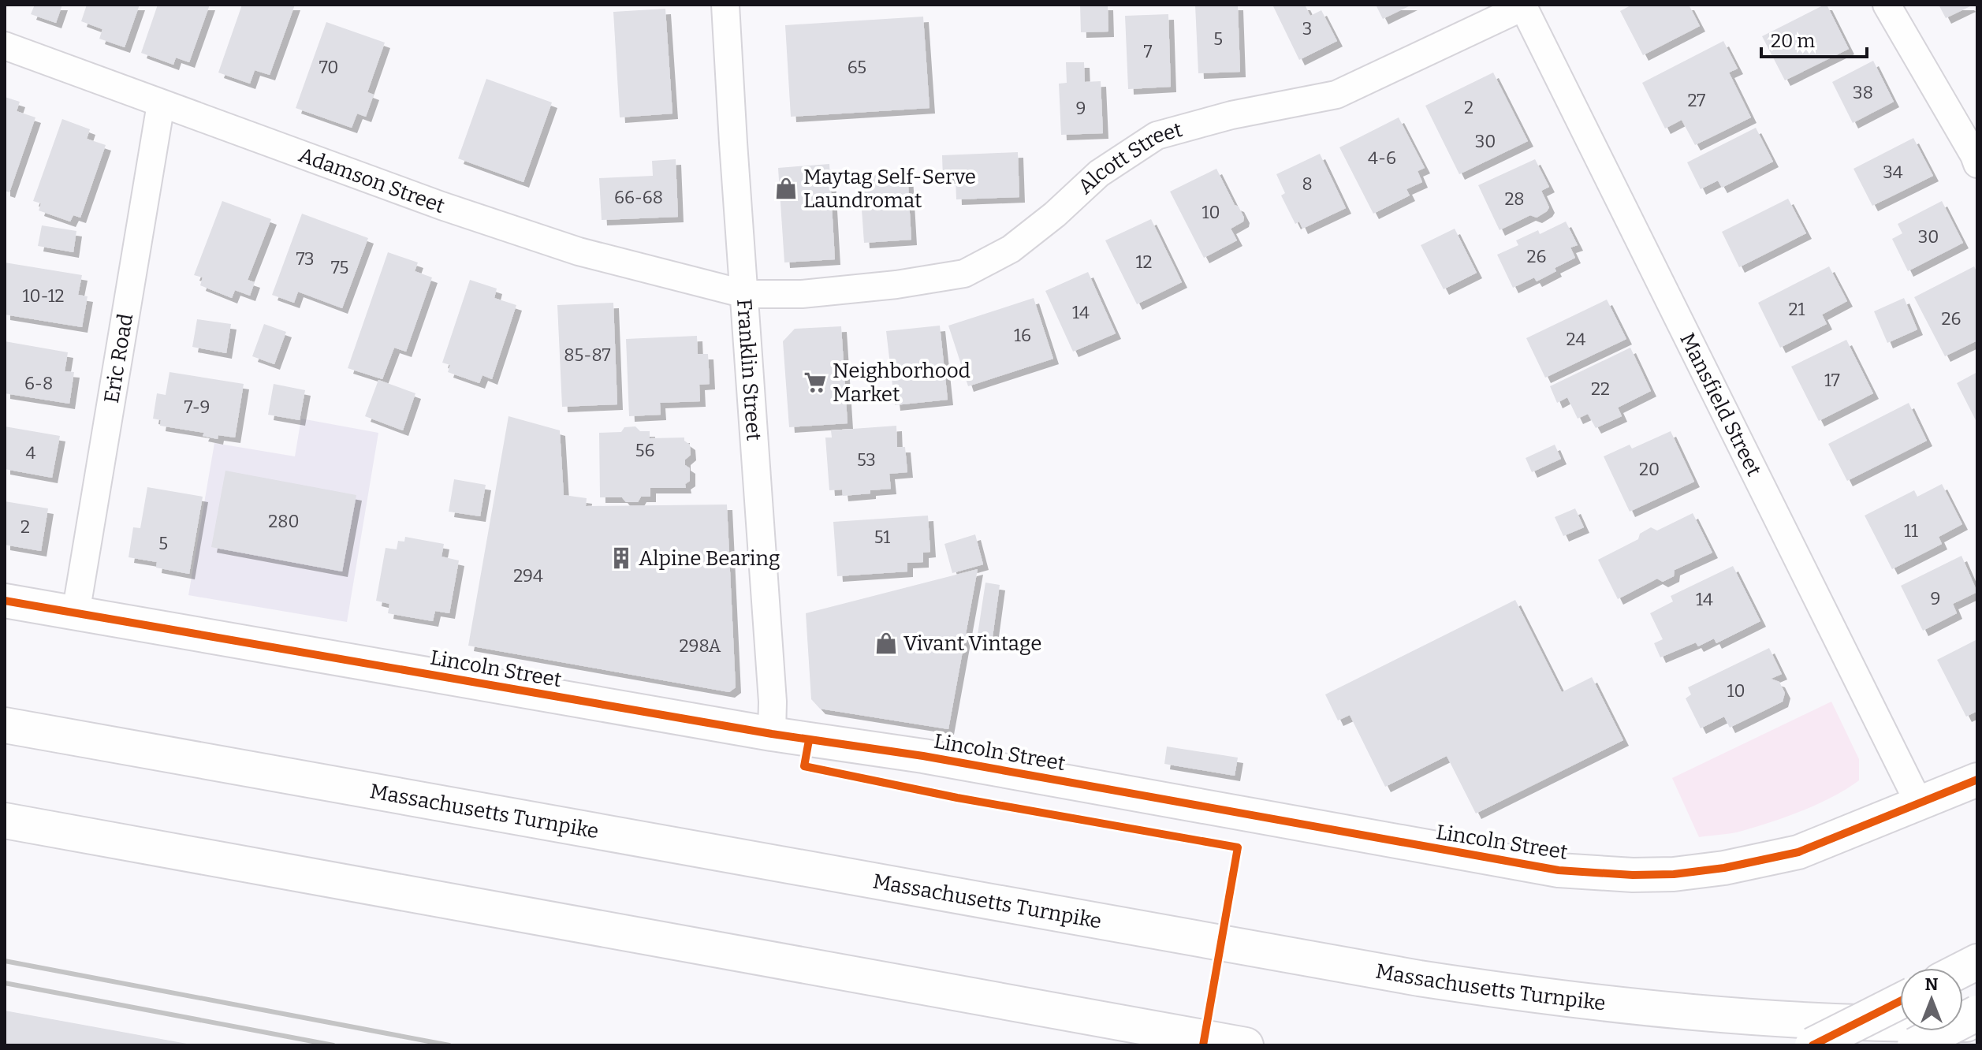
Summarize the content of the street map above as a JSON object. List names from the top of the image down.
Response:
{
  "streets": {
    "main road": ["Massachusetts Turnpike"],
    "street": [
      "Alcott Street",
      "Adamson Street",
      "Eric Road",
      "Franklin Street",
      "Mansfield Street",
      "Lincoln Street"
    ]
  },
  "crossings": [
    ["Alcott Street", "Adamson Street"],
    ["Alcott Street", "Franklin Street"],
    ["Alcott Street", "Mansfield Street"],
    ["Adamson Street", "Eric Road"],
    ["Adamson Street", "Franklin Street"],
    ["Eric Road", "Lincoln Street"],
    ["Franklin Street", "Lincoln Street"],
    ["Mansfield Street", "Lincoln Street"]
  ],
  "places": {
    "shop": ["Maytag Self-Serve Laundromat", "Vivant Vintage"],
    "supermarket": ["Neighborhood Market"],
    "building": ["Alpine Bearing"]
  },
  "house_numbers": [
    "3",
    "5",
    "7",
    "70",
    "65",
    "38",
    "27",
    "2",
    "9",
    "30",
    "4-6",
    "34",
    "8",
    "66-68",
    "28",
    "10",
    "30",
    "26",
    "73",
    "12",
    "75",
    "10-12",
    "21",
    "14",
    "26",
    "16",
    "24",
    "85-87",
    "17",
    "6-8",
    "22",
    "7-9",
    "56",
    "4",
    "53",
    "20",
    "280",
    "2",
    "11",
    "51",
    "5",
    "294",
    "9",
    "14",
    "298A",
    "10"
  ],
  "scale_bar": "20 m",
  "north": "top"
}
